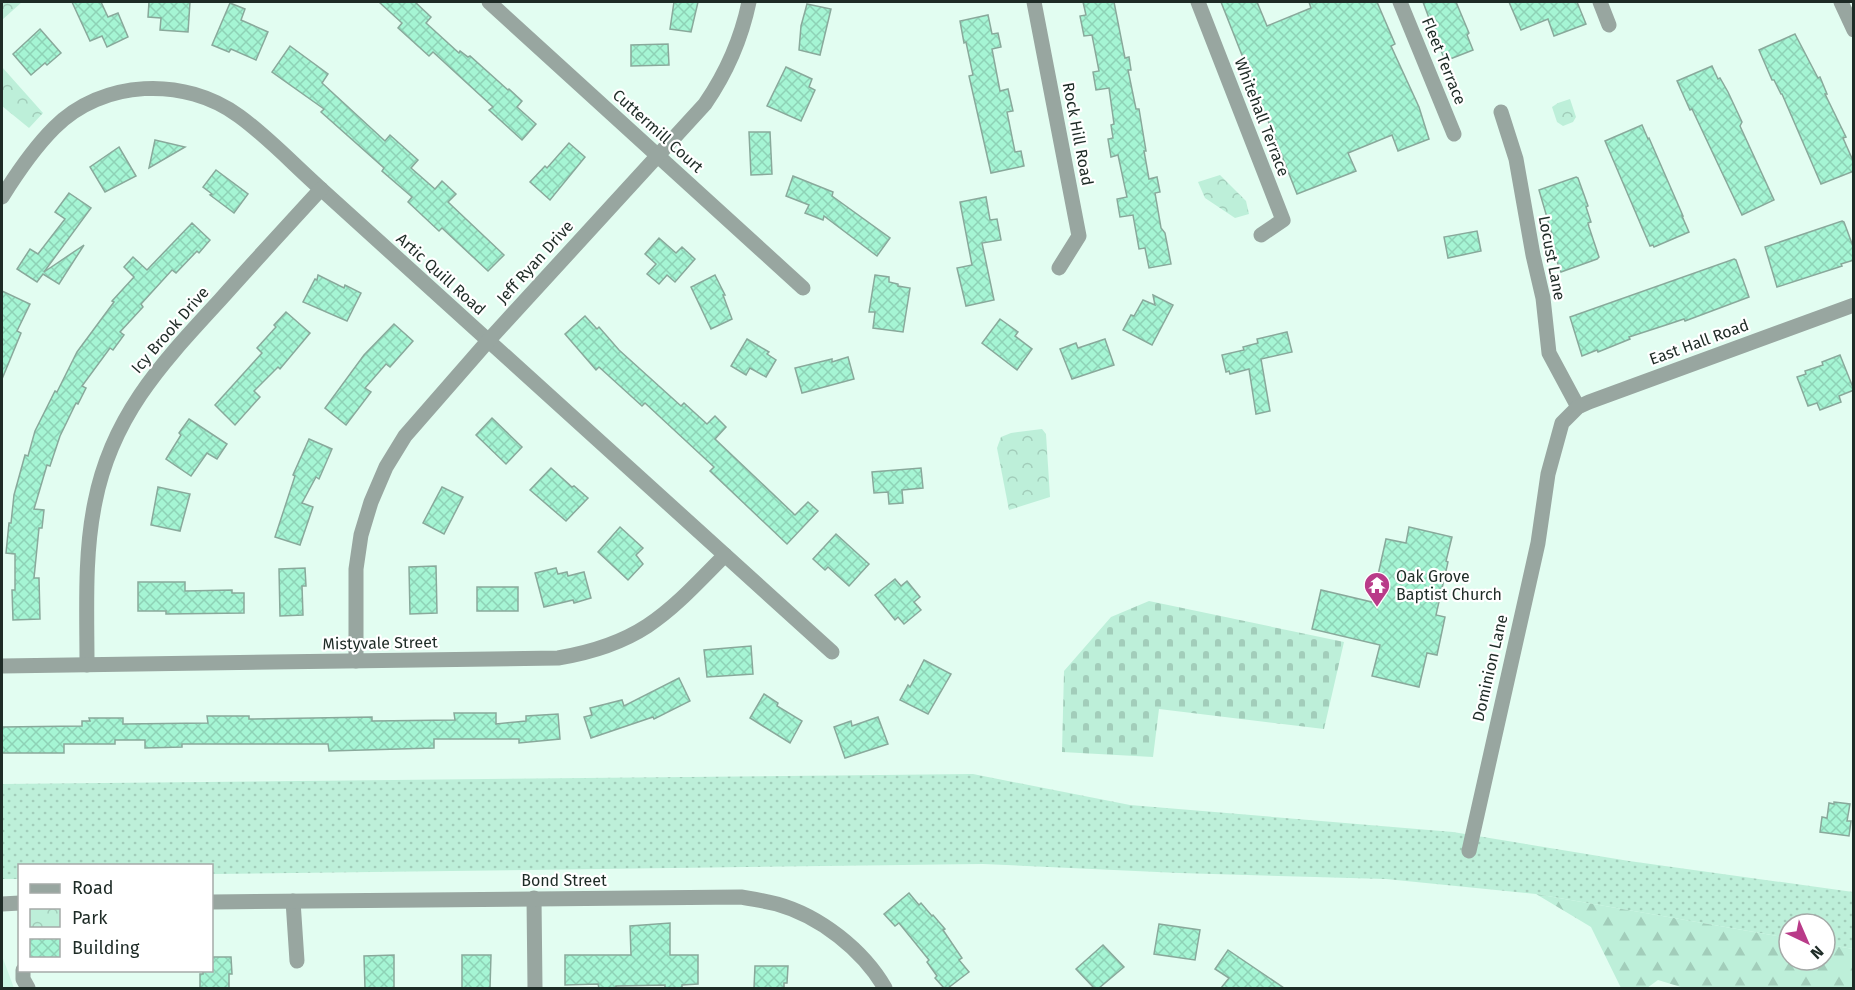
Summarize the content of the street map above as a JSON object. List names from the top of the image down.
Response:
{
  "streets": {
    "street": [
      "Fleet Terrace",
      "Whitehall Terrace",
      "Cuttermill Court",
      "Rock Hill Road",
      "Locust Lane",
      "Jeff Ryan Drive",
      "Artic Quill Road",
      "Icy Brook Drive",
      "East Hall Road",
      "Mistyvale Street",
      "Dominion Lane",
      "Bond Street"
    ]
  },
  "crossings": [
    ["Cuttermill Court", "Jeff Ryan Drive"],
    ["Locust Lane", "East Hall Road"],
    ["Jeff Ryan Drive", "Artic Quill Road"],
    ["Jeff Ryan Drive", "Mistyvale Street"],
    ["Artic Quill Road", "Icy Brook Drive"],
    ["Artic Quill Road", "Mistyvale Street"],
    ["Icy Brook Drive", "Mistyvale Street"],
    ["East Hall Road", "Dominion Lane"]
  ],
  "places": {
    "temple": ["Oak Grove Baptist Church"]
  },
  "legend": ["Road", "Park", "Building"],
  "north": "bottom right"
}
